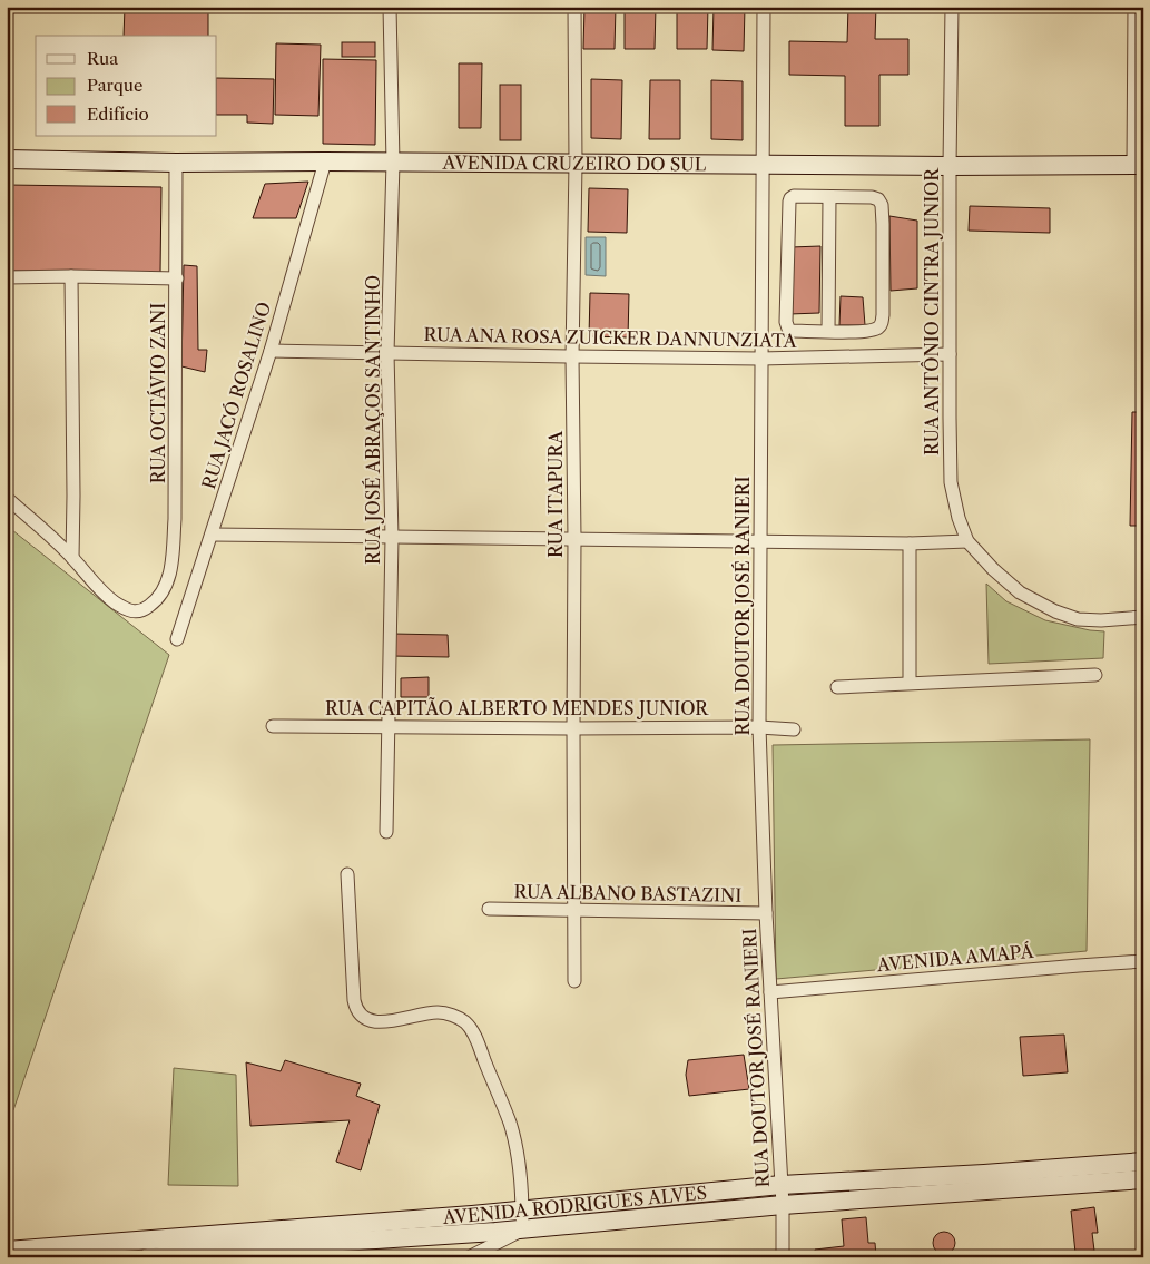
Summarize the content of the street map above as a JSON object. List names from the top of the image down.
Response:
{
  "streets": {
    "main road": ["AVENIDA CRUZEIRO DO SUL", "AVENIDA RODRIGUES ALVES"],
    "street": [
      "RUA ANTÔNIO CINTRA JUNIOR",
      "RUA ANA ROSA ZUICKER DANNUNZIATA",
      "RUA OCTÁVIO ZANI",
      "RUA JACÓ ROSALINO",
      "RUA JOSÉ ABRAÇOS SANTINHO",
      "RUA ITAPURA",
      "RUA DOUTOR JOSÉ RANIERI",
      "RUA CAPITÃO ALBERTO MENDES JUNIOR",
      "RUA ALBANO BASTAZINI",
      "AVENIDA AMAPÁ"
    ]
  },
  "crossings": [
    ["AVENIDA CRUZEIRO DO SUL", "RUA ANTÔNIO CINTRA JUNIOR"],
    ["AVENIDA CRUZEIRO DO SUL", "RUA OCTÁVIO ZANI"],
    ["AVENIDA CRUZEIRO DO SUL", "RUA JACÓ ROSALINO"],
    ["AVENIDA CRUZEIRO DO SUL", "RUA JOSÉ ABRAÇOS SANTINHO"],
    ["AVENIDA CRUZEIRO DO SUL", "RUA ITAPURA"],
    ["AVENIDA CRUZEIRO DO SUL", "RUA DOUTOR JOSÉ RANIERI"],
    ["RUA ANTÔNIO CINTRA JUNIOR", "RUA ANA ROSA ZUICKER DANNUNZIATA"],
    ["RUA ANA ROSA ZUICKER DANNUNZIATA", "RUA JACÓ ROSALINO"],
    ["RUA ANA ROSA ZUICKER DANNUNZIATA", "RUA JOSÉ ABRAÇOS SANTINHO"],
    ["RUA ANA ROSA ZUICKER DANNUNZIATA", "RUA ITAPURA"],
    ["RUA ANA ROSA ZUICKER DANNUNZIATA", "RUA DOUTOR JOSÉ RANIERI"],
    ["RUA JOSÉ ABRAÇOS SANTINHO", "RUA CAPITÃO ALBERTO MENDES JUNIOR"],
    ["RUA ITAPURA", "RUA CAPITÃO ALBERTO MENDES JUNIOR"],
    ["RUA ITAPURA", "RUA ALBANO BASTAZINI"],
    ["RUA DOUTOR JOSÉ RANIERI", "RUA CAPITÃO ALBERTO MENDES JUNIOR"],
    ["RUA DOUTOR JOSÉ RANIERI", "RUA ALBANO BASTAZINI"],
    ["RUA DOUTOR JOSÉ RANIERI", "AVENIDA AMAPÁ"],
    ["RUA DOUTOR JOSÉ RANIERI", "AVENIDA RODRIGUES ALVES"]
  ],
  "legend": ["Rua", "Parque", "Edifício"]
}
